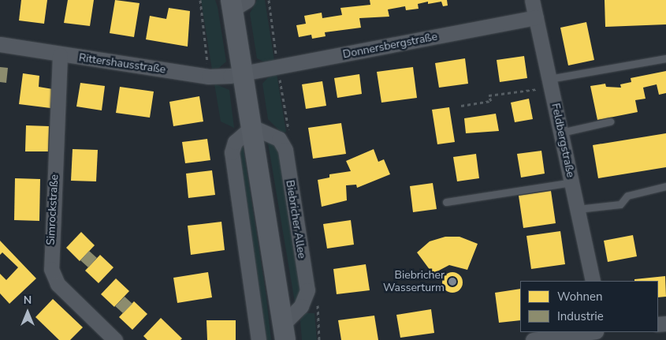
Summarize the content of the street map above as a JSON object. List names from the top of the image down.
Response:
{
  "streets": {
    "main road": ["Biebricher Allee"],
    "street": [
      "Donnersbergstraße",
      "Rittershausstraße",
      "Feldbergstraße",
      "Simrockstraße"
    ]
  },
  "crossings": [
    ["Donnersbergstraße", "Rittershausstraße"],
    ["Donnersbergstraße", "Feldbergstraße"],
    ["Donnersbergstraße", "Biebricher Allee"],
    ["Rittershausstraße", "Simrockstraße"],
    ["Rittershausstraße", "Biebricher Allee"]
  ],
  "places": ["Biebricher Wasserturm"],
  "legend": ["Wohnen", "Industrie"],
  "north": "top"
}
